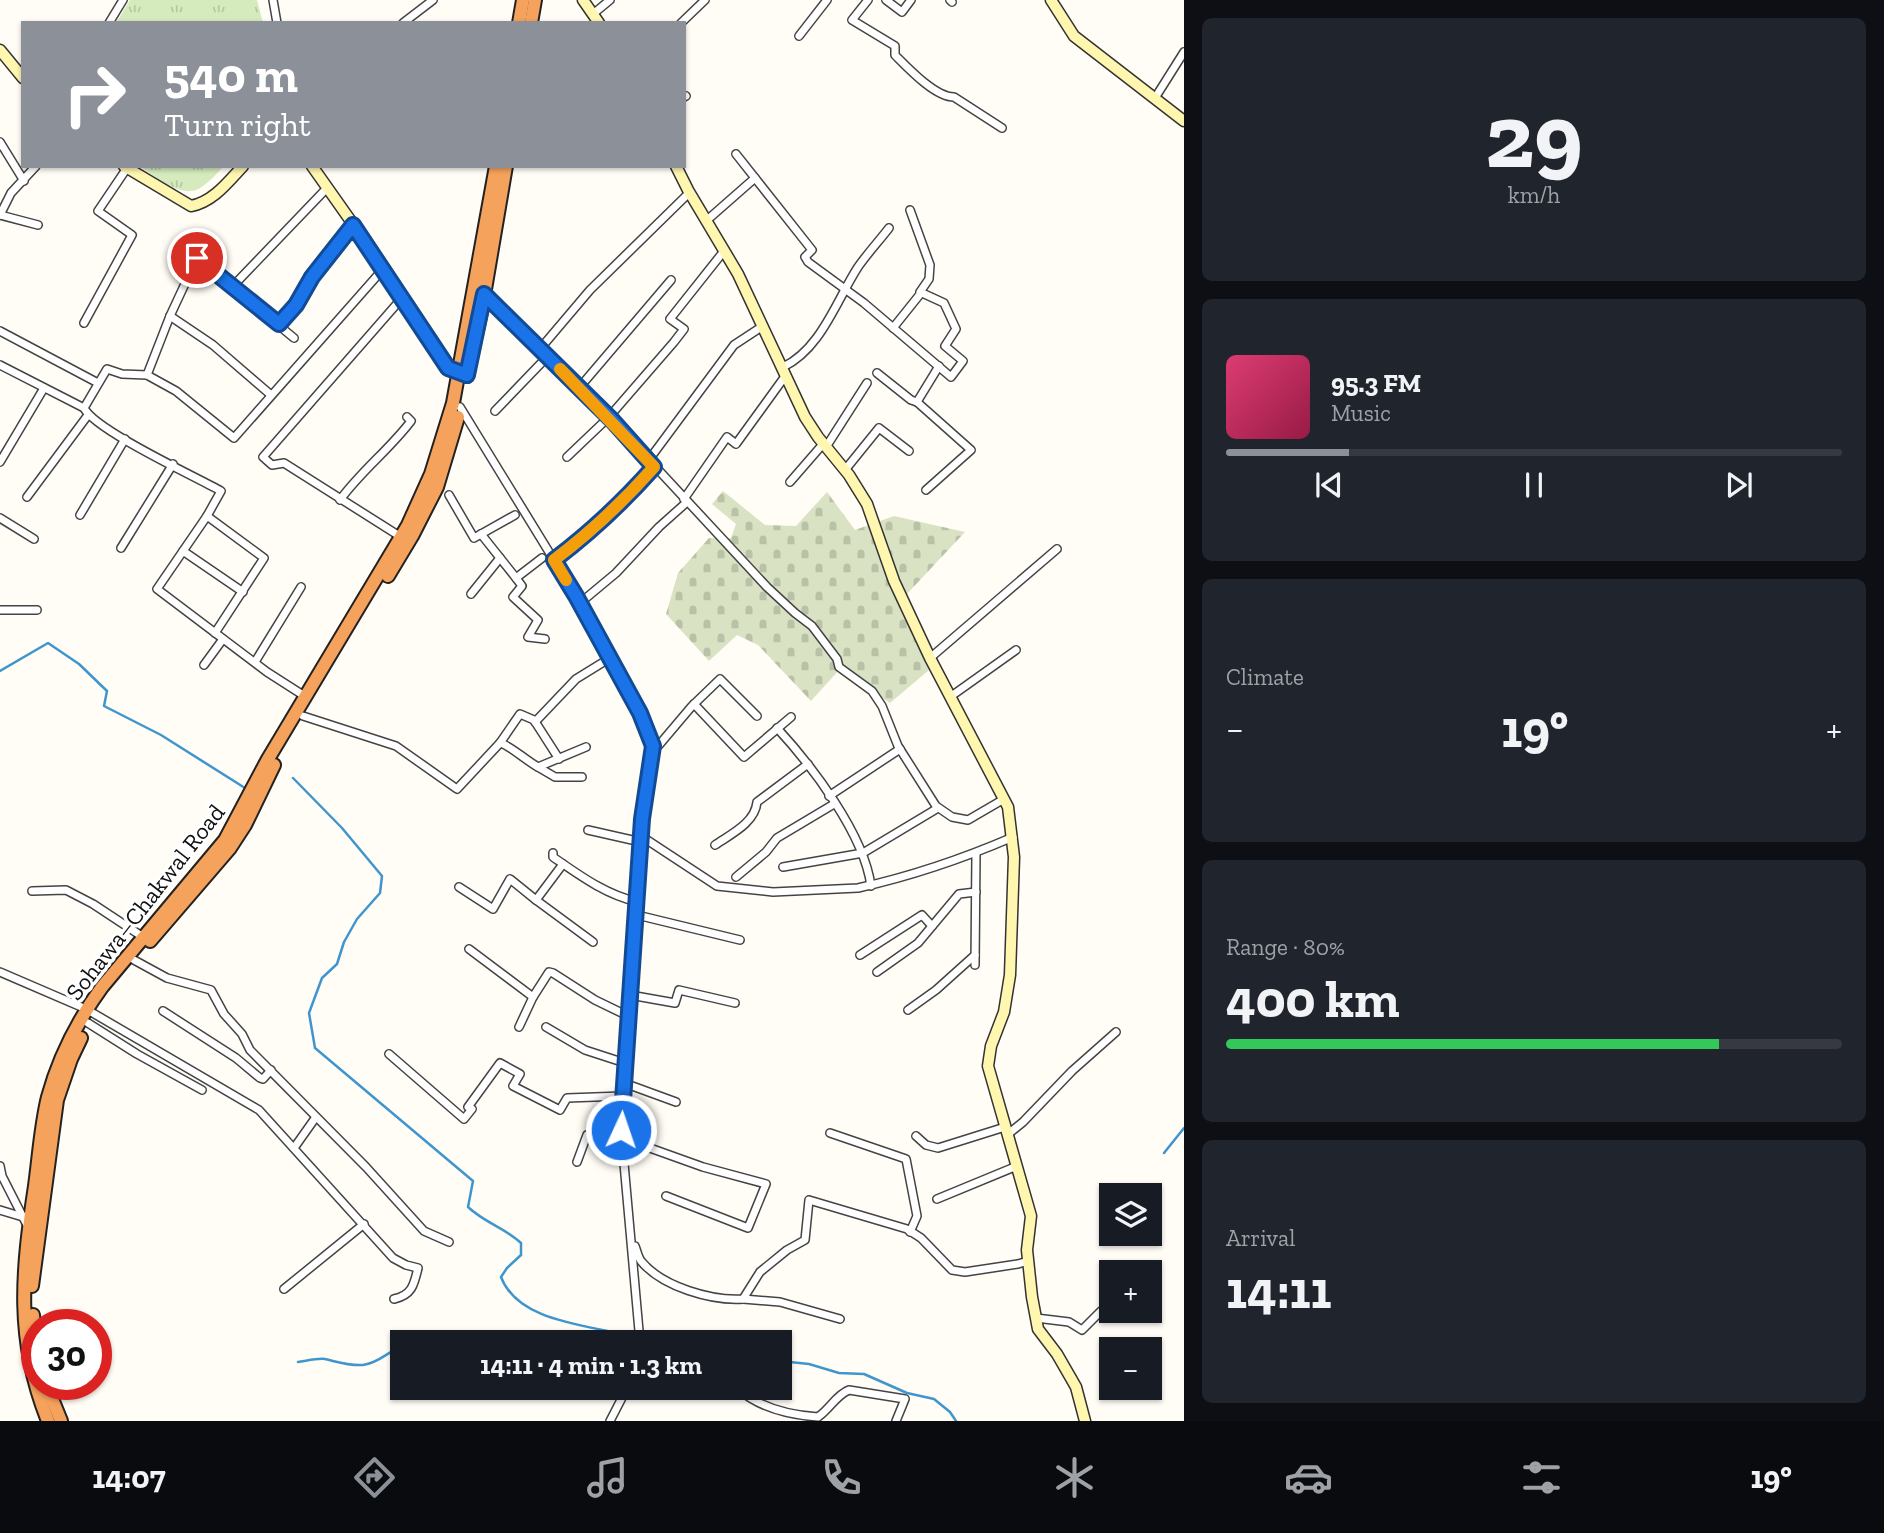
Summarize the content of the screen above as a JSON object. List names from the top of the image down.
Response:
{
  "streets": {
    "highway": ["Sohawa–Chakwal Road"]
  },
  "page": {
    "tile": [
      ["29", "km/h"],
      "Climate",
      ["Range · 80%", "400 km"],
      ["Arrival", "14:11"]
    ],
    "turn": ["540 m", "Turn right"],
    "song": ["95.3 FM", "Music"],
    "heat": ["−", "19°", "+"],
    "map_buttons": ["+", "−"],
    "limit": "30",
    "trip": "14:11 · 4 min · 1.3 km",
    "tabs": ["14:07", "19°"]
  }
}
